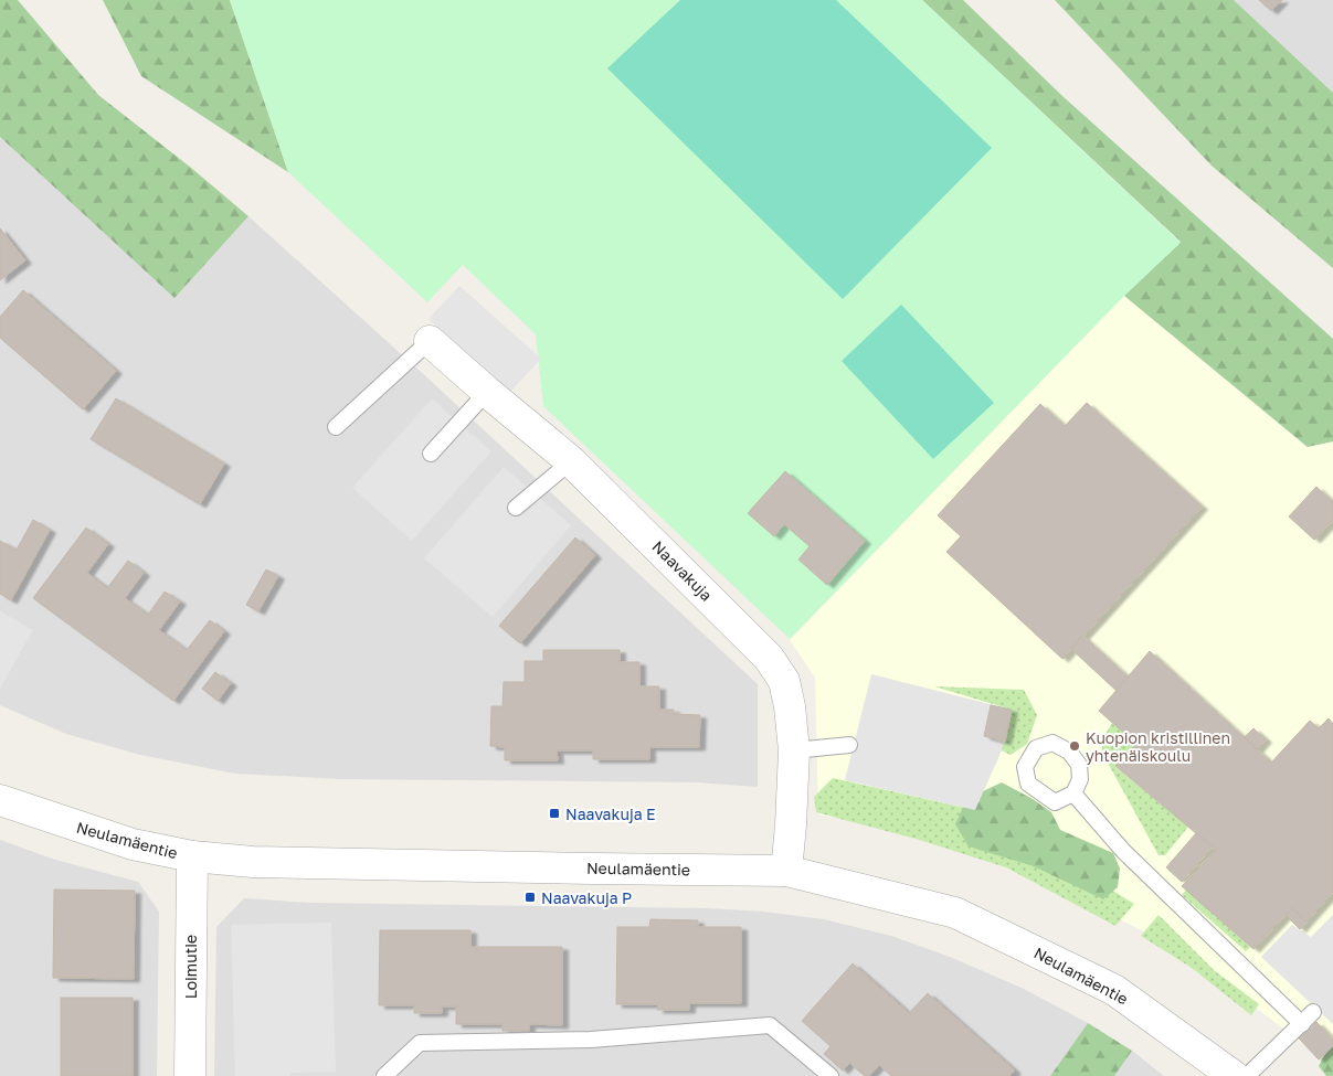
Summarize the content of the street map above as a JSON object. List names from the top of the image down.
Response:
{
  "streets": {
    "street": ["Naavakuja", "Neulamäentie", "Loimutie"]
  },
  "crossings": [
    ["Naavakuja", "Neulamäentie"],
    ["Neulamäentie", "Loimutie"]
  ],
  "places": {
    "other": ["Kuopion kristillinen yhtenäiskoulu"],
    "transit": ["Naavakuja E", "Naavakuja P"]
  }
}
